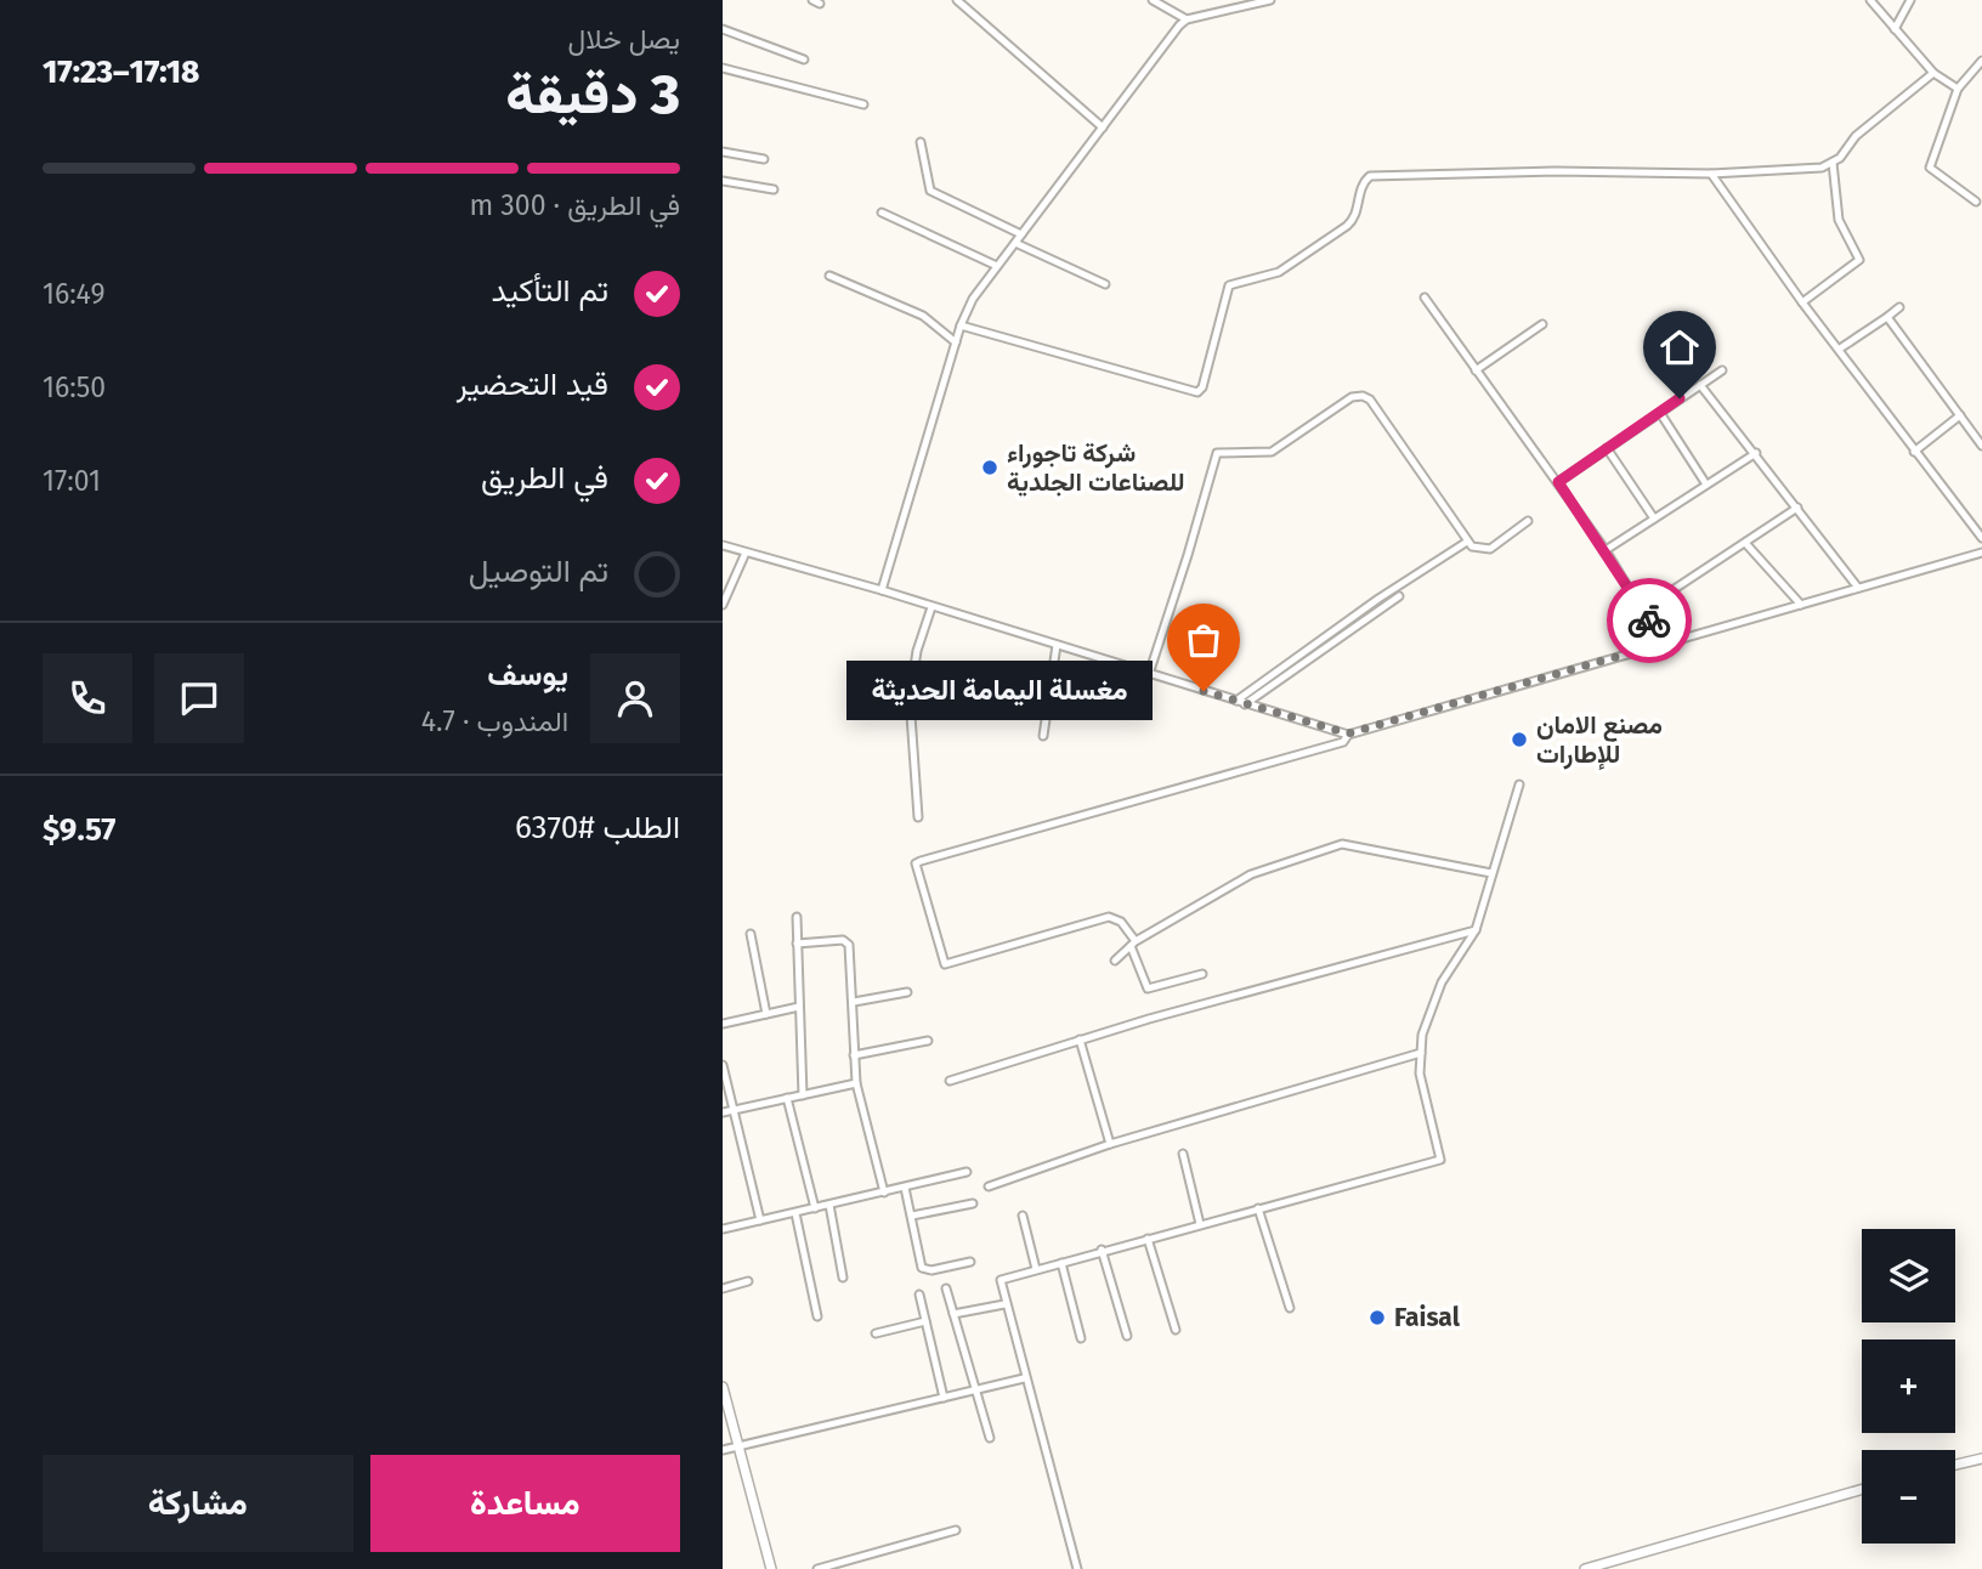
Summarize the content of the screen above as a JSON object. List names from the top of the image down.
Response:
{
  "places": [
    "شركة تاجوراء للصناعات الجلدية",
    "مغسلة اليمامة الحديثة",
    "مصنع الامان للإطارات",
    "Faisal"
  ],
  "page": {
    "heading": ["3 دقيقة", "يصل خلال", "17:18–17:23"],
    "panel": [
      "يوسف",
      "المندوب · 4.7",
      "الطلب #6370",
      "$9.57"
    ],
    "bar": "في الطريق · 300 m",
    "list": [
      ["تم التأكيد", "16:49"],
      ["قيد التحضير", "16:50"],
      ["في الطريق", "17:01"],
      "تم التوصيل"
    ],
    "bubble": "مغسلة اليمامة الحديثة",
    "map_buttons": ["+", "−"],
    "buttons": ["مساعدة", "مشاركة"]
  }
}
